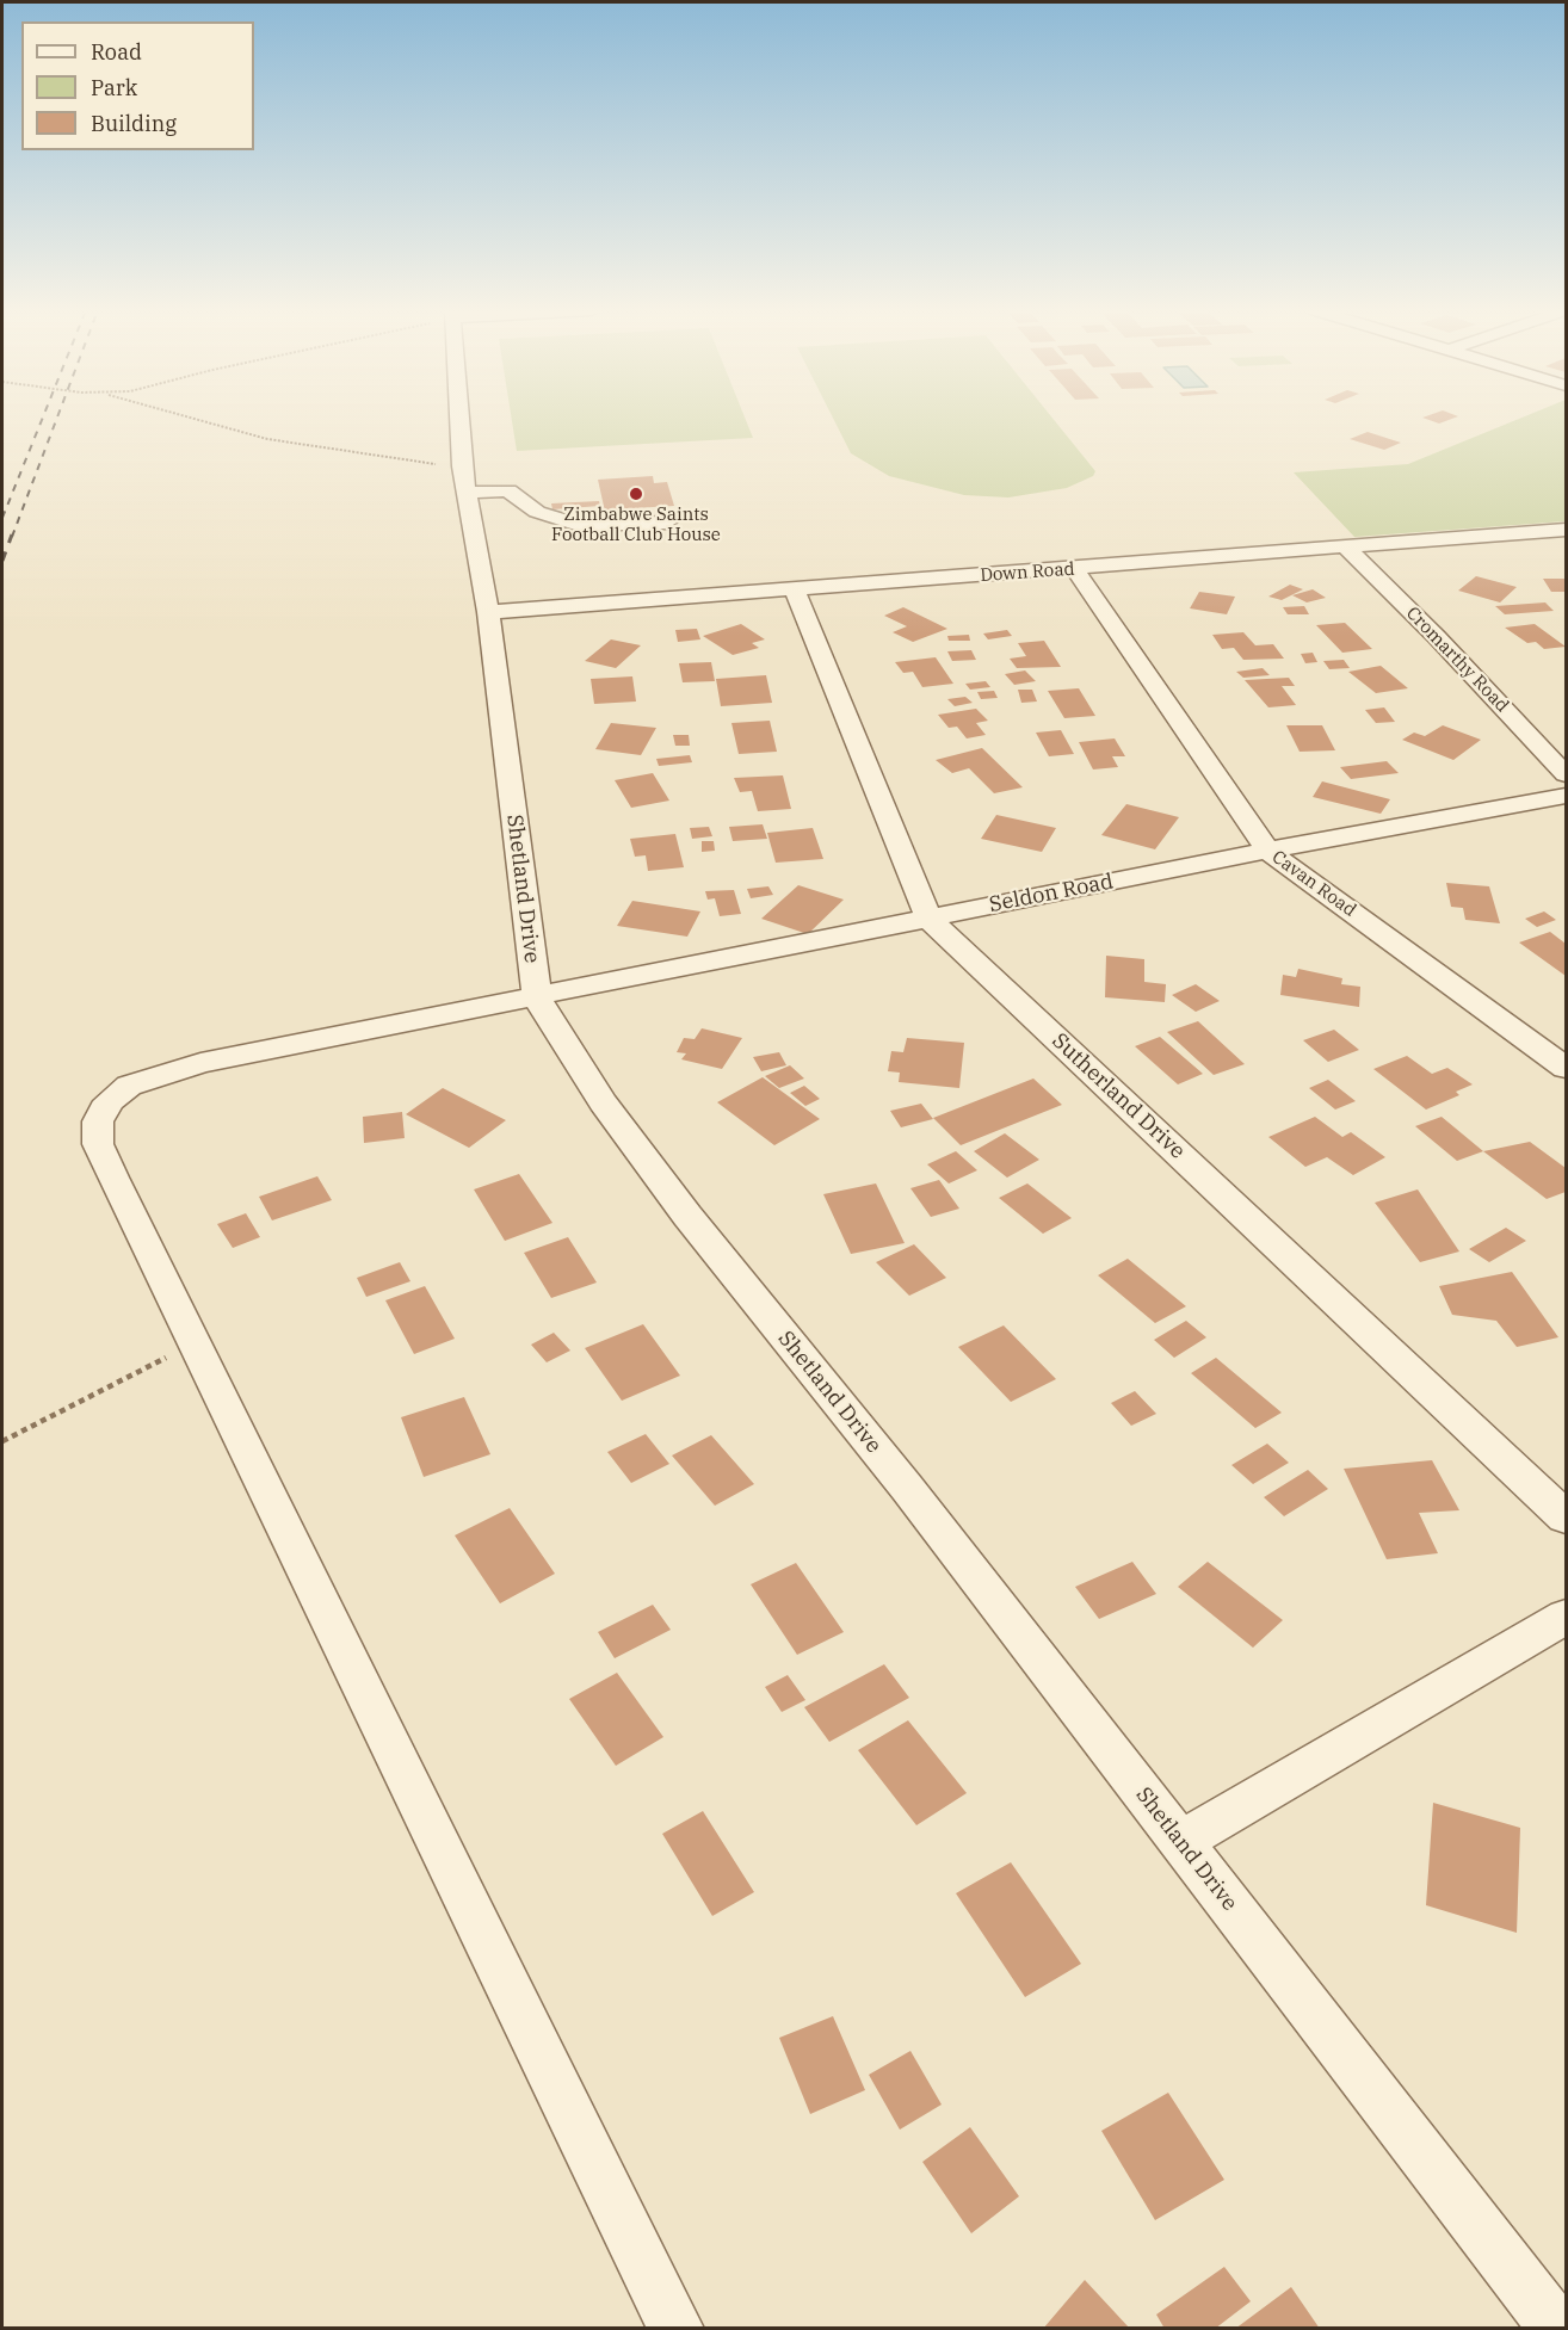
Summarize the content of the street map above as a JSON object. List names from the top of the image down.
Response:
{
  "streets": {
    "street": [
      "Down Road",
      "Cromarthy Road",
      "Cavan Road",
      "Shetland Drive",
      "Seldon Road",
      "Sutherland Drive"
    ]
  },
  "crossings": [
    ["Down Road", "Cromarthy Road"],
    ["Down Road", "Cavan Road"],
    ["Down Road", "Shetland Drive"],
    ["Down Road", "Sutherland Drive"],
    ["Cavan Road", "Seldon Road"],
    ["Shetland Drive", "Seldon Road"],
    ["Seldon Road", "Sutherland Drive"]
  ],
  "places": ["Zimbabwe Saints Football Club House"],
  "legend": ["Road", "Park", "Building"]
}
